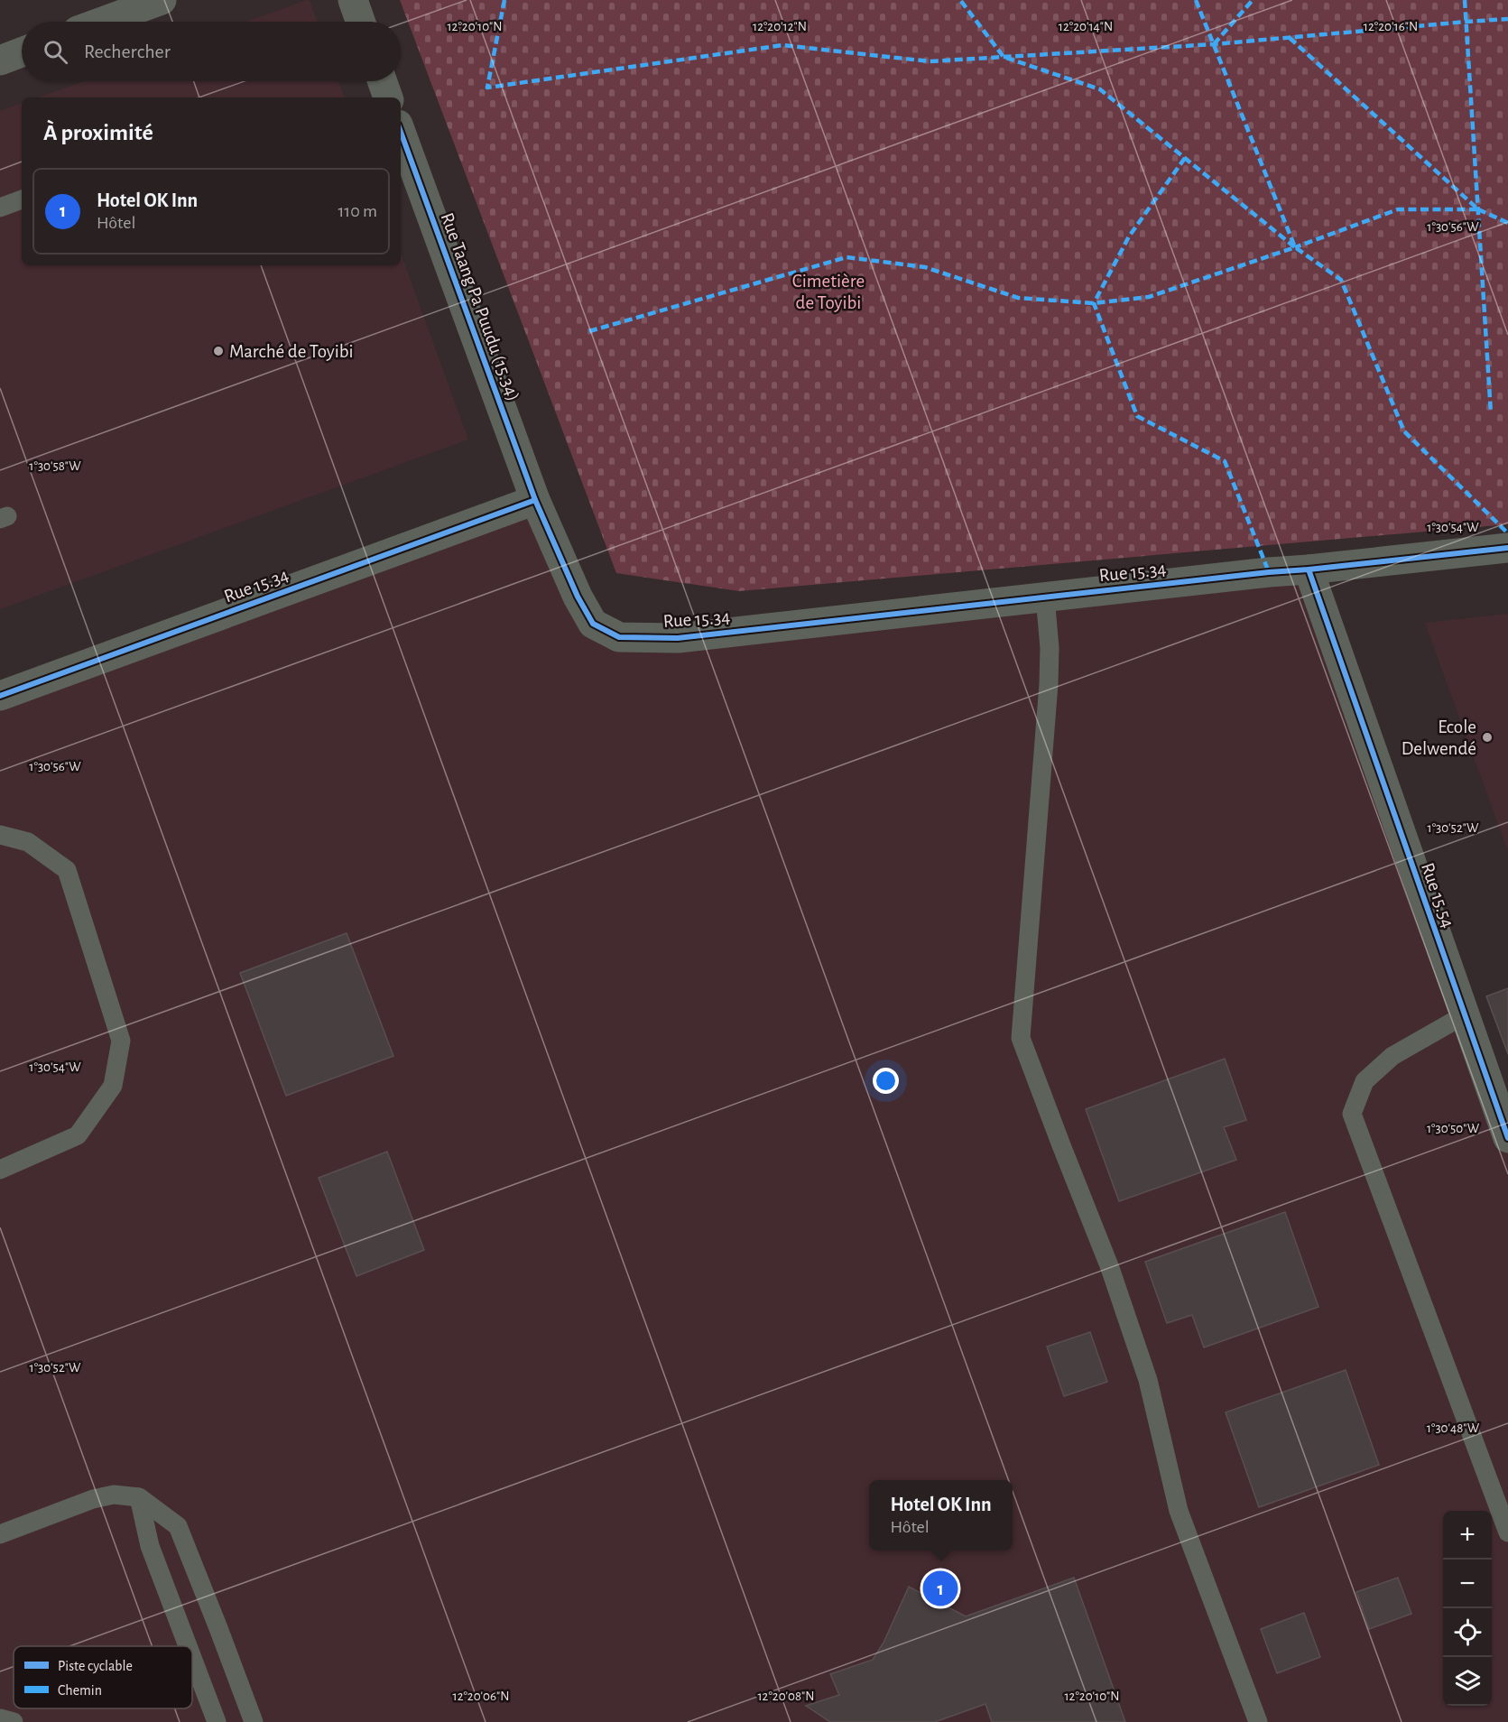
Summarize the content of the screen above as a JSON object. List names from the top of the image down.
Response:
{
  "streets": {
    "street": ["Rue Taang Pa Puudu (15.34)", "Rue 15.34", "Rue 15.54"]
  },
  "crossings": [
    ["Rue Taang Pa Puudu (15.34)", "Rue 15.34"],
    ["Rue 15.34", "Rue 15.54"]
  ],
  "parks": ["Cimetière de Toyibi"],
  "places": ["Marché de Toyibi", "Ecole Delwendé"],
  "legend": ["Piste cyclable", "Chemin"],
  "page": {
    "search": "Rechercher",
    "heading": "À proximité",
    "list": [
      {
        "mark": "1",
        "name": "Hotel OK Inn",
        "note": "Hôtel",
        "value": "110 m"
      }
    ],
    "popup": ["Hotel OK Inn", "Hôtel"],
    "map_buttons": ["+", "−"],
    "pins": "1"
  },
  "coordinates": [
    "12°20'10\"N",
    "12°20'12\"N",
    "12°20'14\"N",
    "12°20'16\"N",
    "1°30'56\"W",
    "1°30'58\"W",
    "1°30'54\"W",
    "1°30'52\"W",
    "1°30'50\"W",
    "1°30'48\"W",
    "12°20'06\"N",
    "12°20'08\"N"
  ]
}
